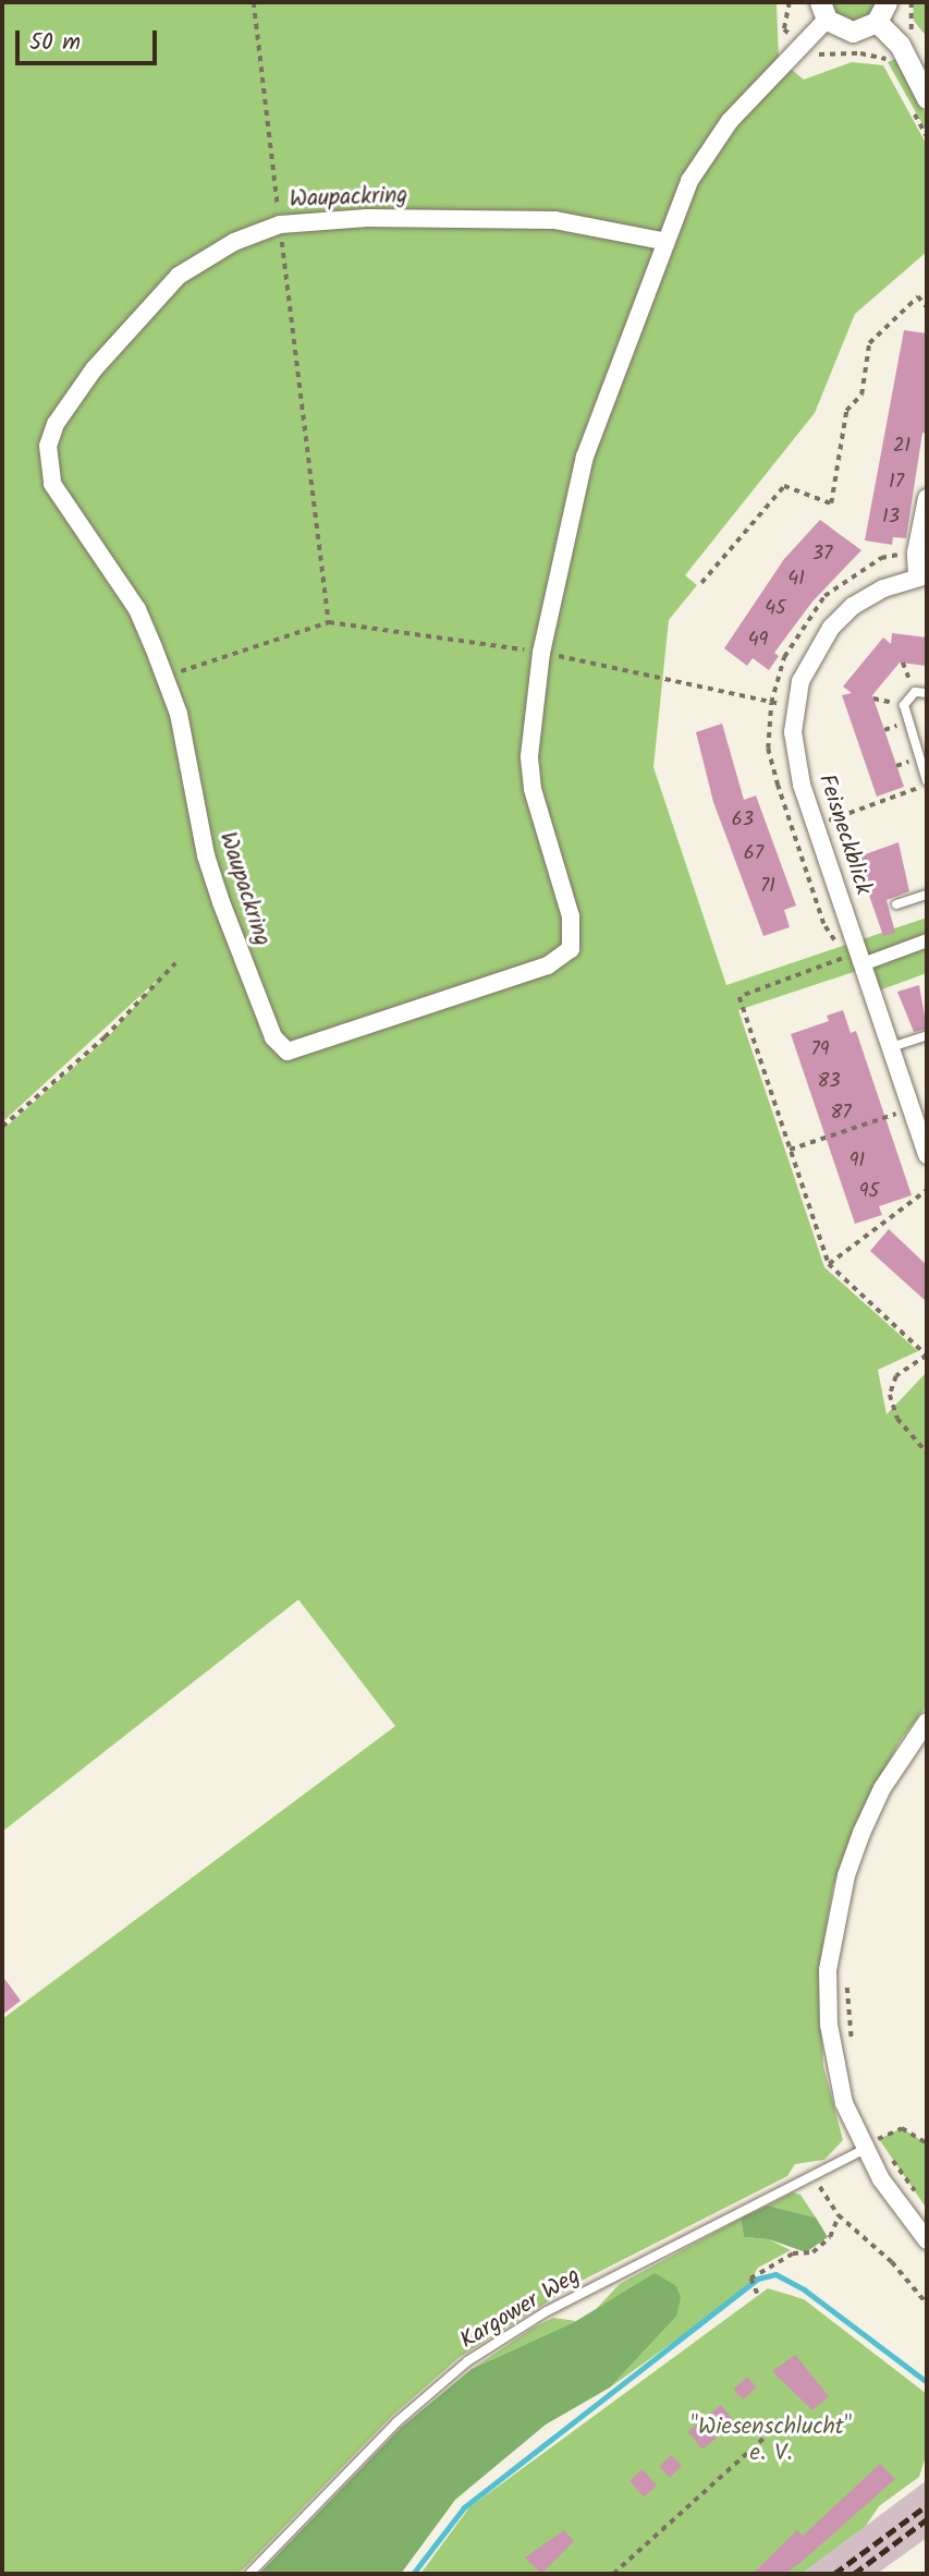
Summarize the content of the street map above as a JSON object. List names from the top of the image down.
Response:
{
  "streets": {
    "street": ["Waupackring", "Feisneckblick"],
    "lane": ["Kargower Weg"]
  },
  "parks": ["\"Wiesenschlucht\" e. V."],
  "house_numbers": [
    "21",
    "17",
    "13",
    "37",
    "41",
    "45",
    "49",
    "63",
    "67",
    "71",
    "79",
    "83",
    "87",
    "91",
    "95"
  ],
  "scale_bar": "50 m"
}
